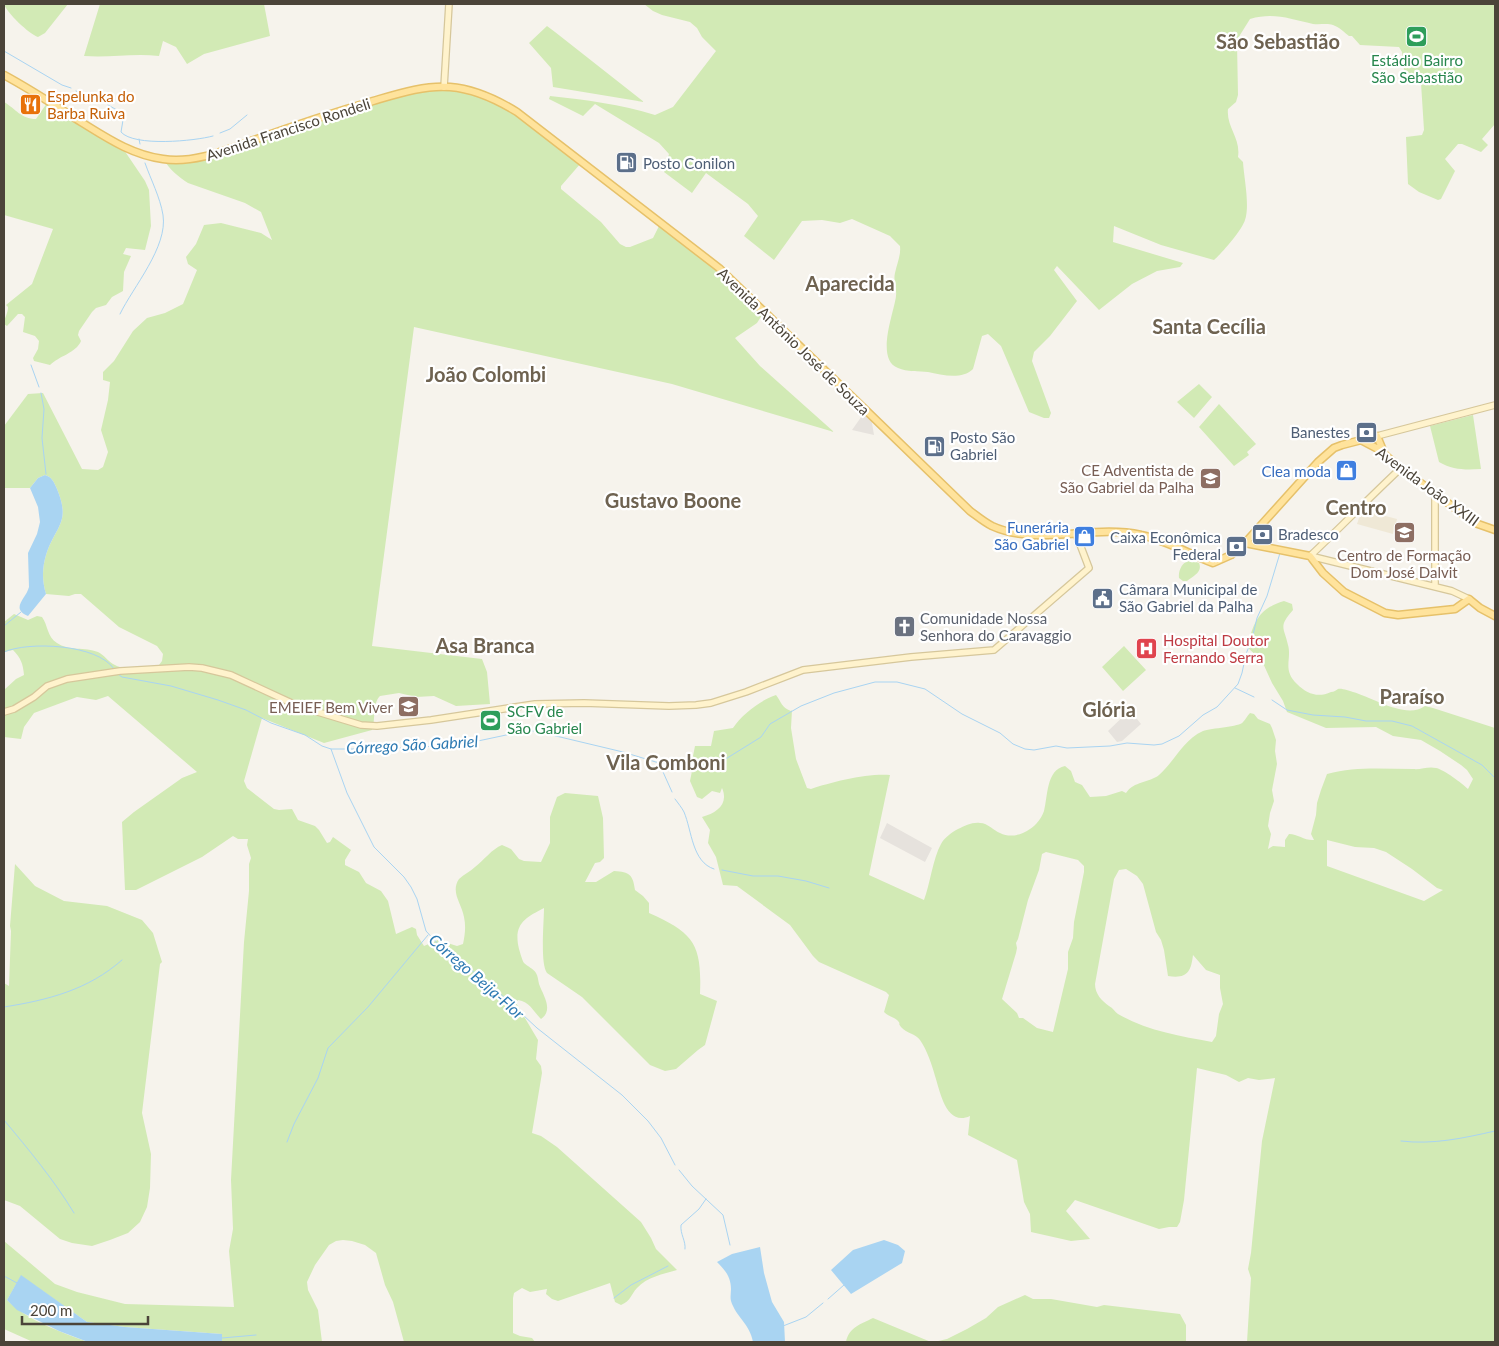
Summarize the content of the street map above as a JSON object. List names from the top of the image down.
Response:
{
  "streets": {
    "main road": ["Avenida Francisco Rondeli", "Avenida Antônio José de Souza", "Avenida João XXIII"]
  },
  "crossings": [
    ["Avenida Francisco Rondeli", "Avenida Antônio José de Souza"]
  ],
  "districts": [
    "São Sebastião",
    "Aparecida",
    "Santa Cecília",
    "João Colombi",
    "Gustavo Boone",
    "Centro",
    "Asa Branca",
    "Paraíso",
    "Glória",
    "Vila Comboni"
  ],
  "water": ["Córrego São Gabriel", "Córrego Beija-Flor"],
  "places": {
    "sports": ["Estádio Bairro São Sebastião", "SCFV de São Gabriel"],
    "restaurant": ["Espelunka do Barba Ruiva"],
    "fuel station": ["Posto Conilon", "Posto São Gabriel"],
    "bank": ["Banestes", "Bradesco", "Caixa Econômica Federal"],
    "shop": ["Clea moda", "Funerária São Gabriel"],
    "school or university": ["CE Adventista de São Gabriel da Palha", "Centro de Formação Dom José Dalvit", "EMEIEF Bem Viver"],
    "public building": ["Câmara Municipal de São Gabriel da Palha"],
    "church": ["Comunidade Nossa Senhora do Caravaggio"],
    "hospital": ["Hospital Doutor Fernando Serra"]
  },
  "scale_bar": "200 m"
}
